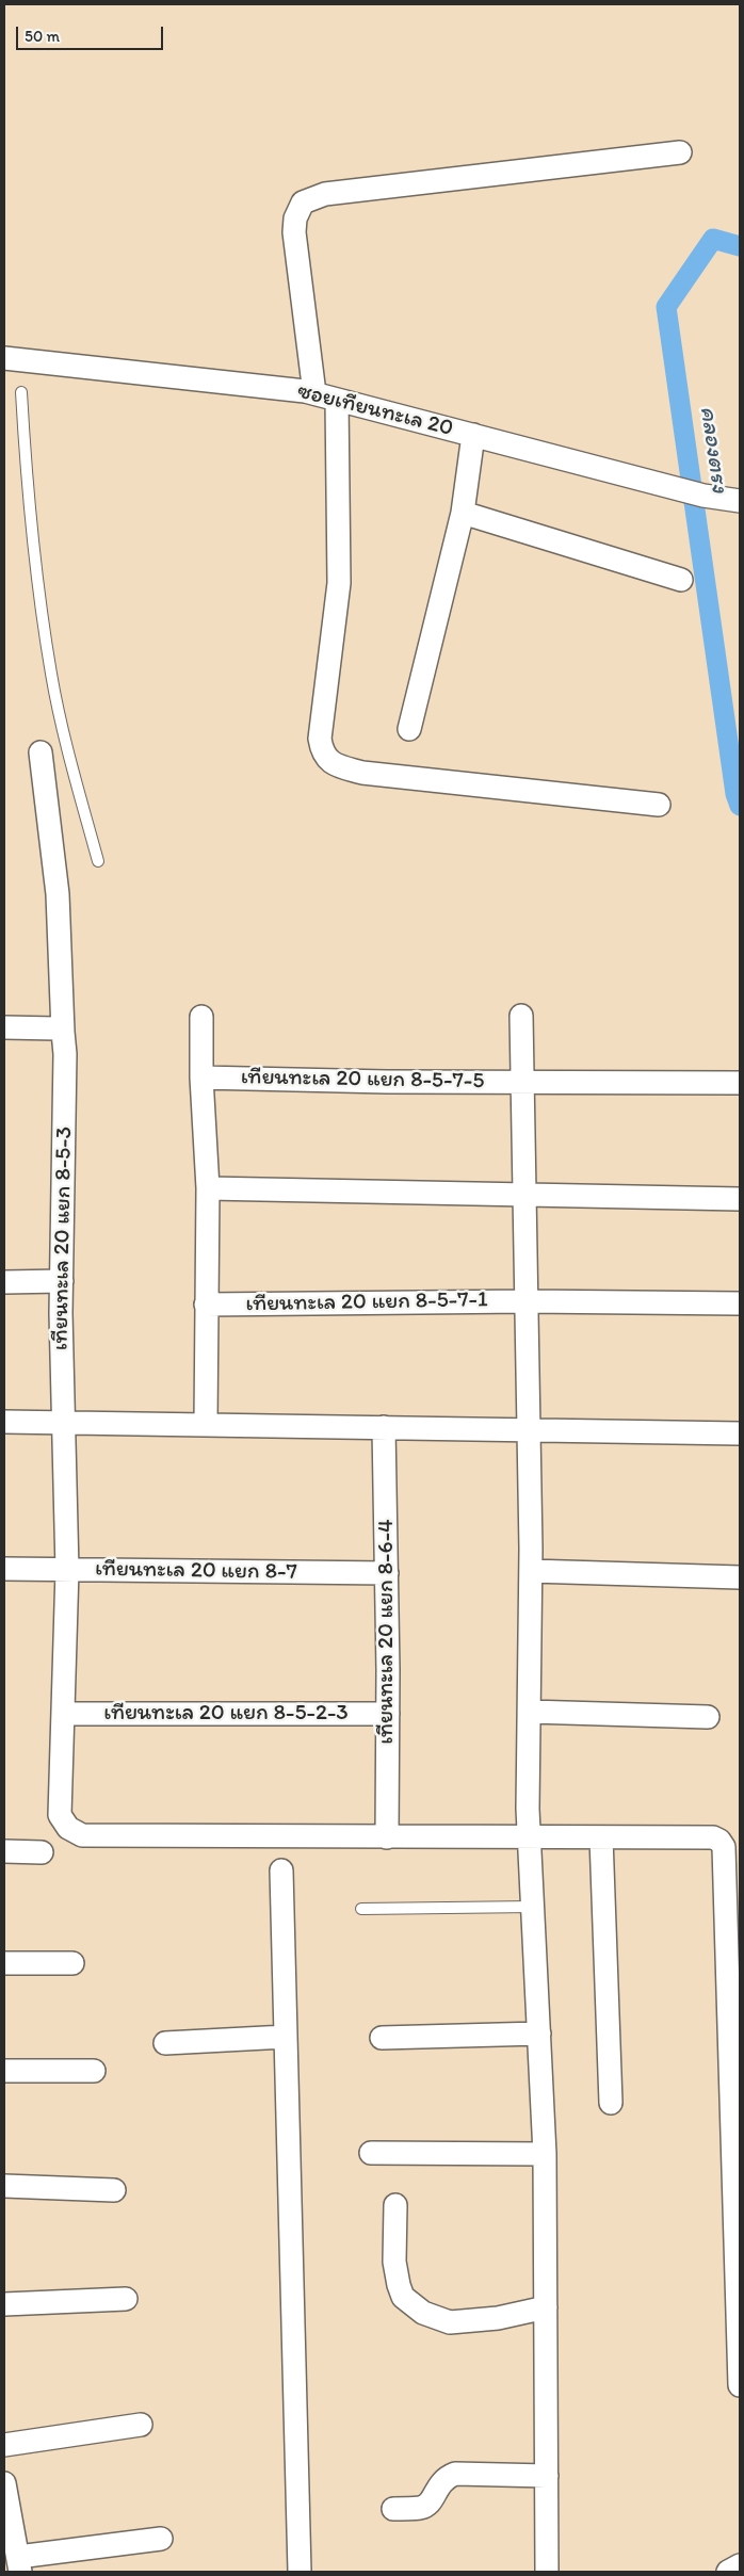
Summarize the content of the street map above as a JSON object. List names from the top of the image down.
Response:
{
  "streets": {
    "street": [
      "ซอยเทียนทะเล 20",
      "เทียนทะเล 20 แยก 8-5-7-5",
      "เทียนทะเล 20 แยก 8-5-3",
      "เทียนทะเล 20 แยก 8-5-7-1",
      "เทียนทะเล 20 แยก 8-7",
      "เทียนทะเล 20 แยก 8-6-4",
      "เทียนทะเล 20 แยก 8-5-2-3"
    ]
  },
  "crossings": [
    ["เทียนทะเล 20 แยก 8-5-3", "เทียนทะเล 20 แยก 8-7"],
    ["เทียนทะเล 20 แยก 8-5-3", "เทียนทะเล 20 แยก 8-6-4"],
    ["เทียนทะเล 20 แยก 8-5-3", "เทียนทะเล 20 แยก 8-5-2-3"],
    ["เทียนทะเล 20 แยก 8-7", "เทียนทะเล 20 แยก 8-6-4"],
    ["เทียนทะเล 20 แยก 8-6-4", "เทียนทะเล 20 แยก 8-5-2-3"]
  ],
  "water": ["คลองตรง"],
  "scale_bar": "50 m"
}
